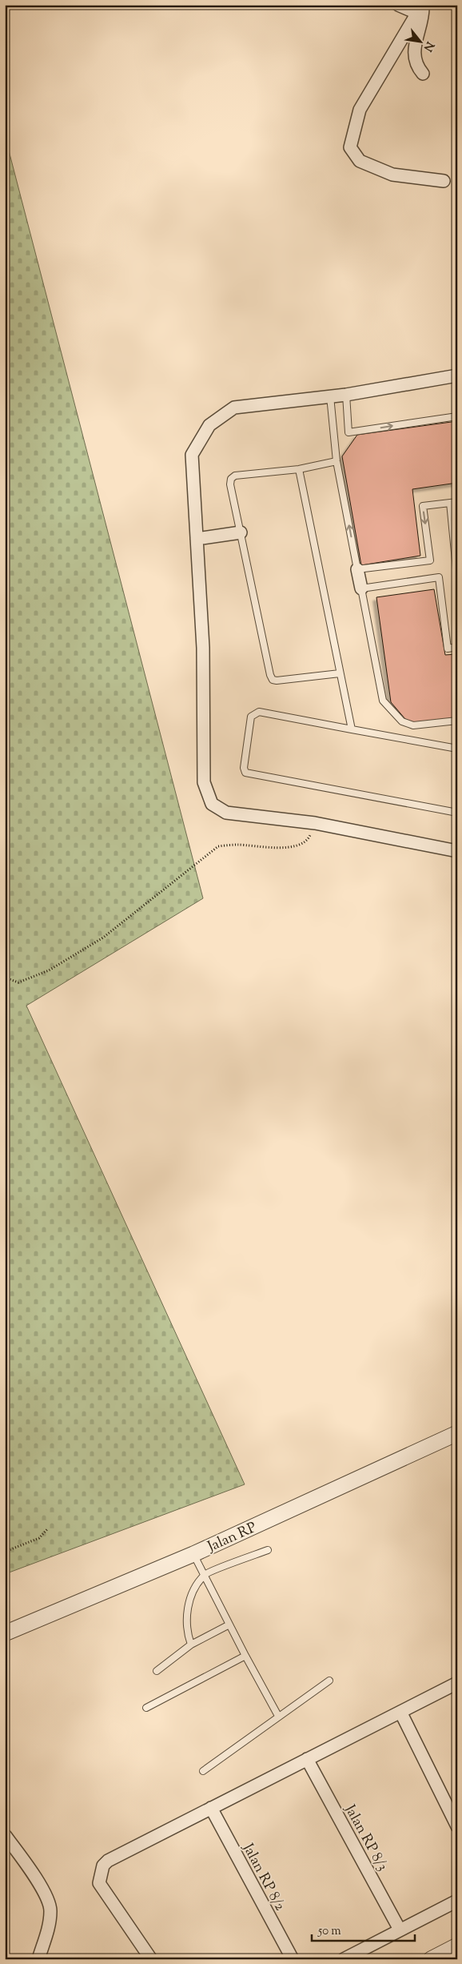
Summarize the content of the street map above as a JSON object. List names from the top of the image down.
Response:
{
  "streets": {
    "street": ["Jalan RP", "Jalan RP 8/3", "Jalan RP 8/2"]
  },
  "scale_bar": "50 m",
  "north": "bottom right"
}
